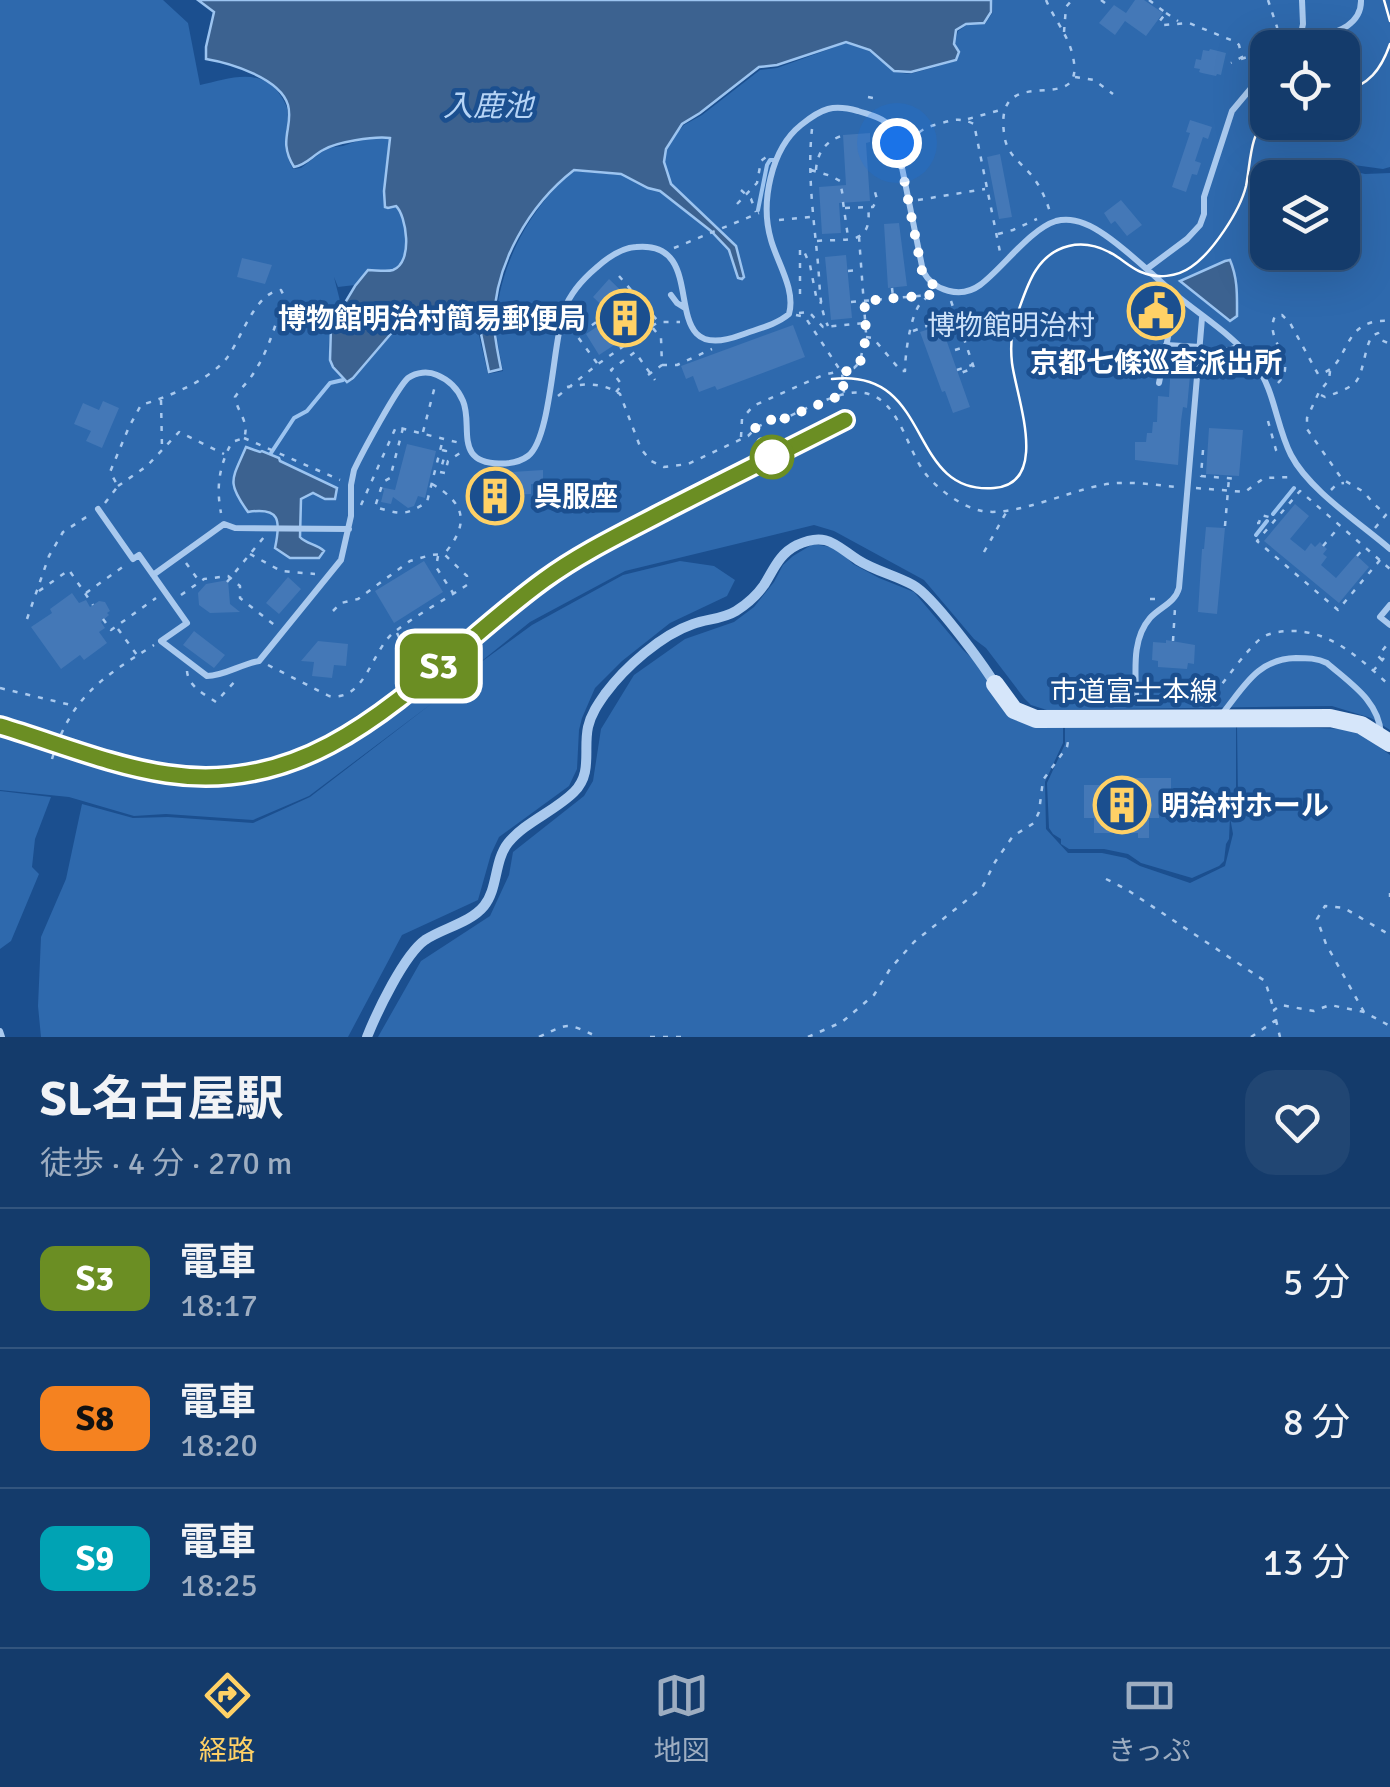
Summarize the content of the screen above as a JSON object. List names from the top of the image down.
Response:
{
  "streets": {
    "street": ["市道富士本線"]
  },
  "water": ["入鹿池"],
  "parks": ["博物館明治村"],
  "places": {
    "public building": ["京都七條巡査派出所"],
    "building": ["博物館明治村簡易郵便局", "呉服座", "明治村ホール"]
  },
  "page": {
    "on_map": "S3",
    "heading": ["SL名古屋駅", "徒歩 · 4 分 · 270 m"],
    "list": [
      {
        "mark": "S3",
        "name": "電車",
        "note": "18:17",
        "value": "5 分"
      },
      {
        "mark": "S8",
        "name": "電車",
        "note": "18:20",
        "value": "8 分"
      },
      {
        "mark": "S9",
        "name": "電車",
        "note": "18:25",
        "value": "13 分"
      }
    ],
    "tabs": ["経路", "地図", "きっぷ"]
  }
}
